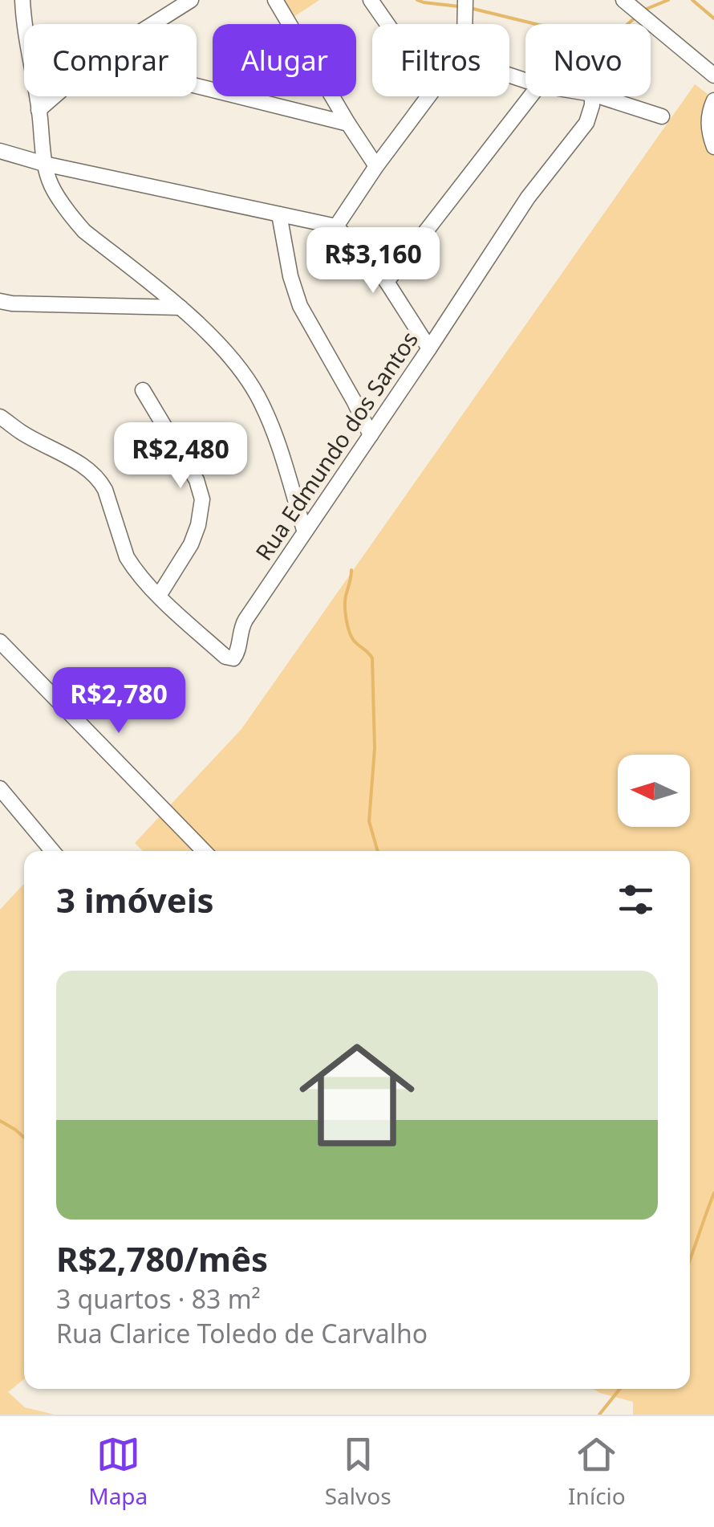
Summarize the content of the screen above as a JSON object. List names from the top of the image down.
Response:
{
  "streets": {
    "street": ["Rua Edmundo dos Santos"]
  },
  "north": "left",
  "page": {
    "chip": [
      "Comprar",
      "Alugar",
      "Filtros",
      "Novo"
    ],
    "price": ["R$3,160", "R$2,480", "R$2,780"],
    "heading": "3 imóveis",
    "list": [
      {
        "name": "R$2,780/mês",
        "note": "3 quartos · 83 m² · Rua Clarice Toledo de Carvalho"
      }
    ],
    "tabs": ["Mapa", "Salvos", "Início"]
  }
}
